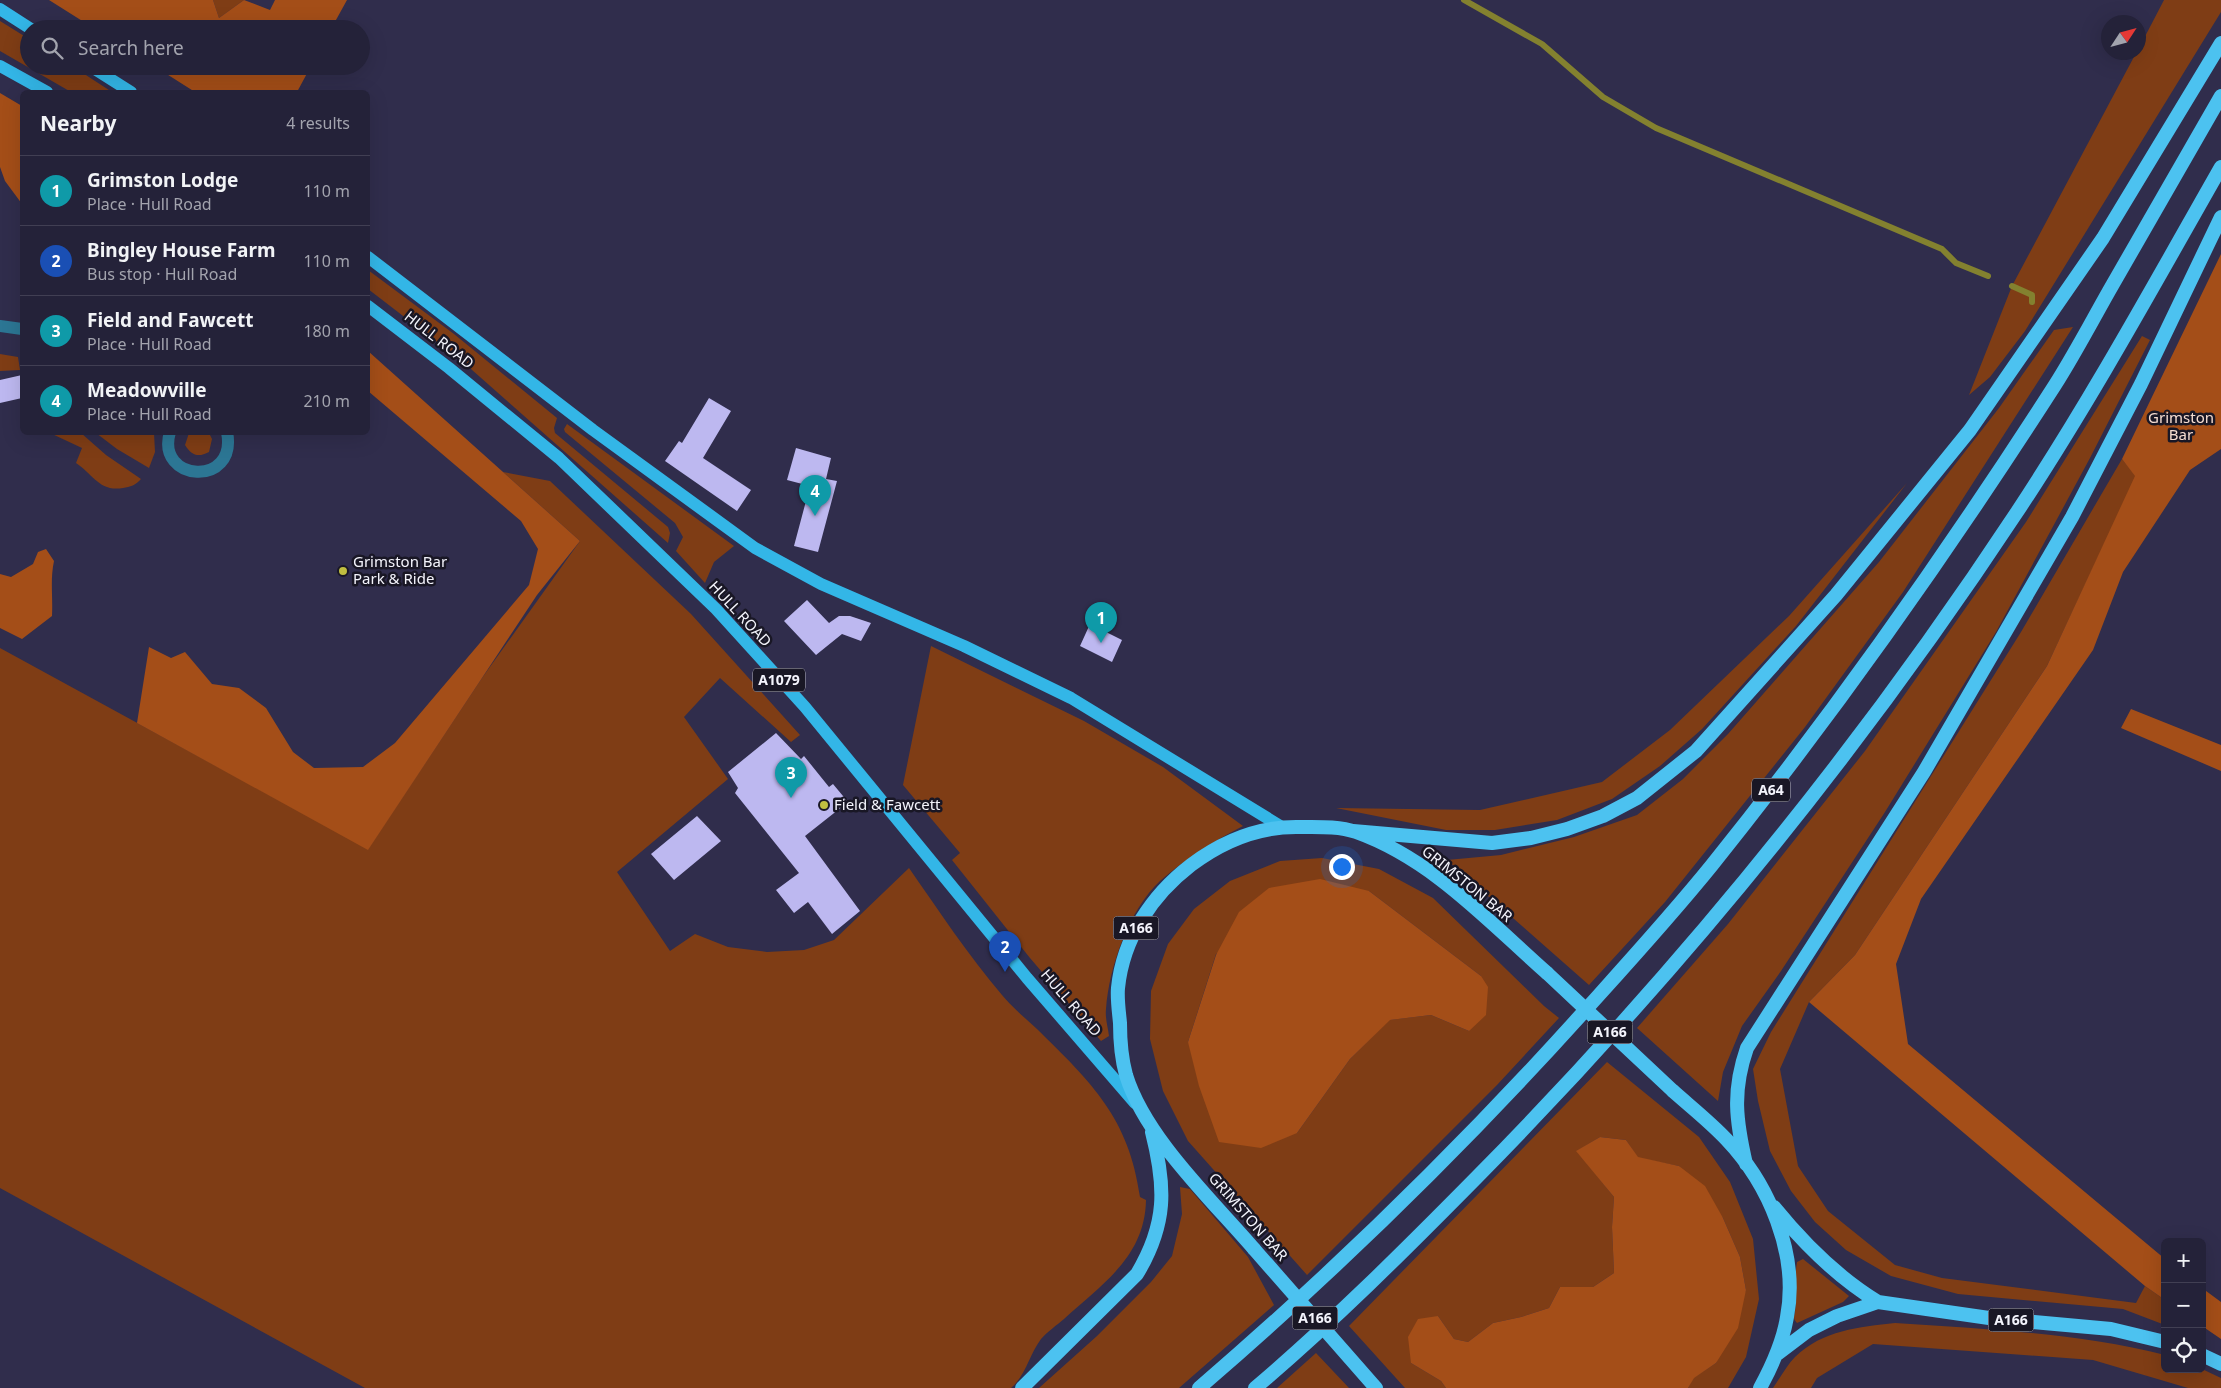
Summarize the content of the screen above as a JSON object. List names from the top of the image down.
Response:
{
  "streets": {
    "highway": ["A64", "GRIMSTON BAR", "A166"],
    "main road": ["HULL ROAD", "A1079"]
  },
  "crossings": [
    ["HULL ROAD", "GRIMSTON BAR"],
    ["GRIMSTON BAR", "A166"]
  ],
  "parks": ["Grimston Bar"],
  "places": ["Grimston Bar Park & Ride", "Field & Fawcett"],
  "north": "top right",
  "page": {
    "search": "Search here",
    "heading": ["Nearby", "4 results"],
    "list": [
      {
        "mark": "1",
        "name": "Grimston Lodge",
        "note": "Place · Hull Road",
        "value": "110 m"
      },
      {
        "mark": "2",
        "name": "Bingley House Farm",
        "note": "Bus stop · Hull Road",
        "value": "110 m"
      },
      {
        "mark": "3",
        "name": "Field and Fawcett",
        "note": "Place · Hull Road",
        "value": "180 m"
      },
      {
        "mark": "4",
        "name": "Meadowville",
        "note": "Place · Hull Road",
        "value": "210 m"
      }
    ],
    "pins": [
      "4",
      "1",
      "3",
      "2"
    ],
    "map_buttons": ["+", "−"]
  }
}
